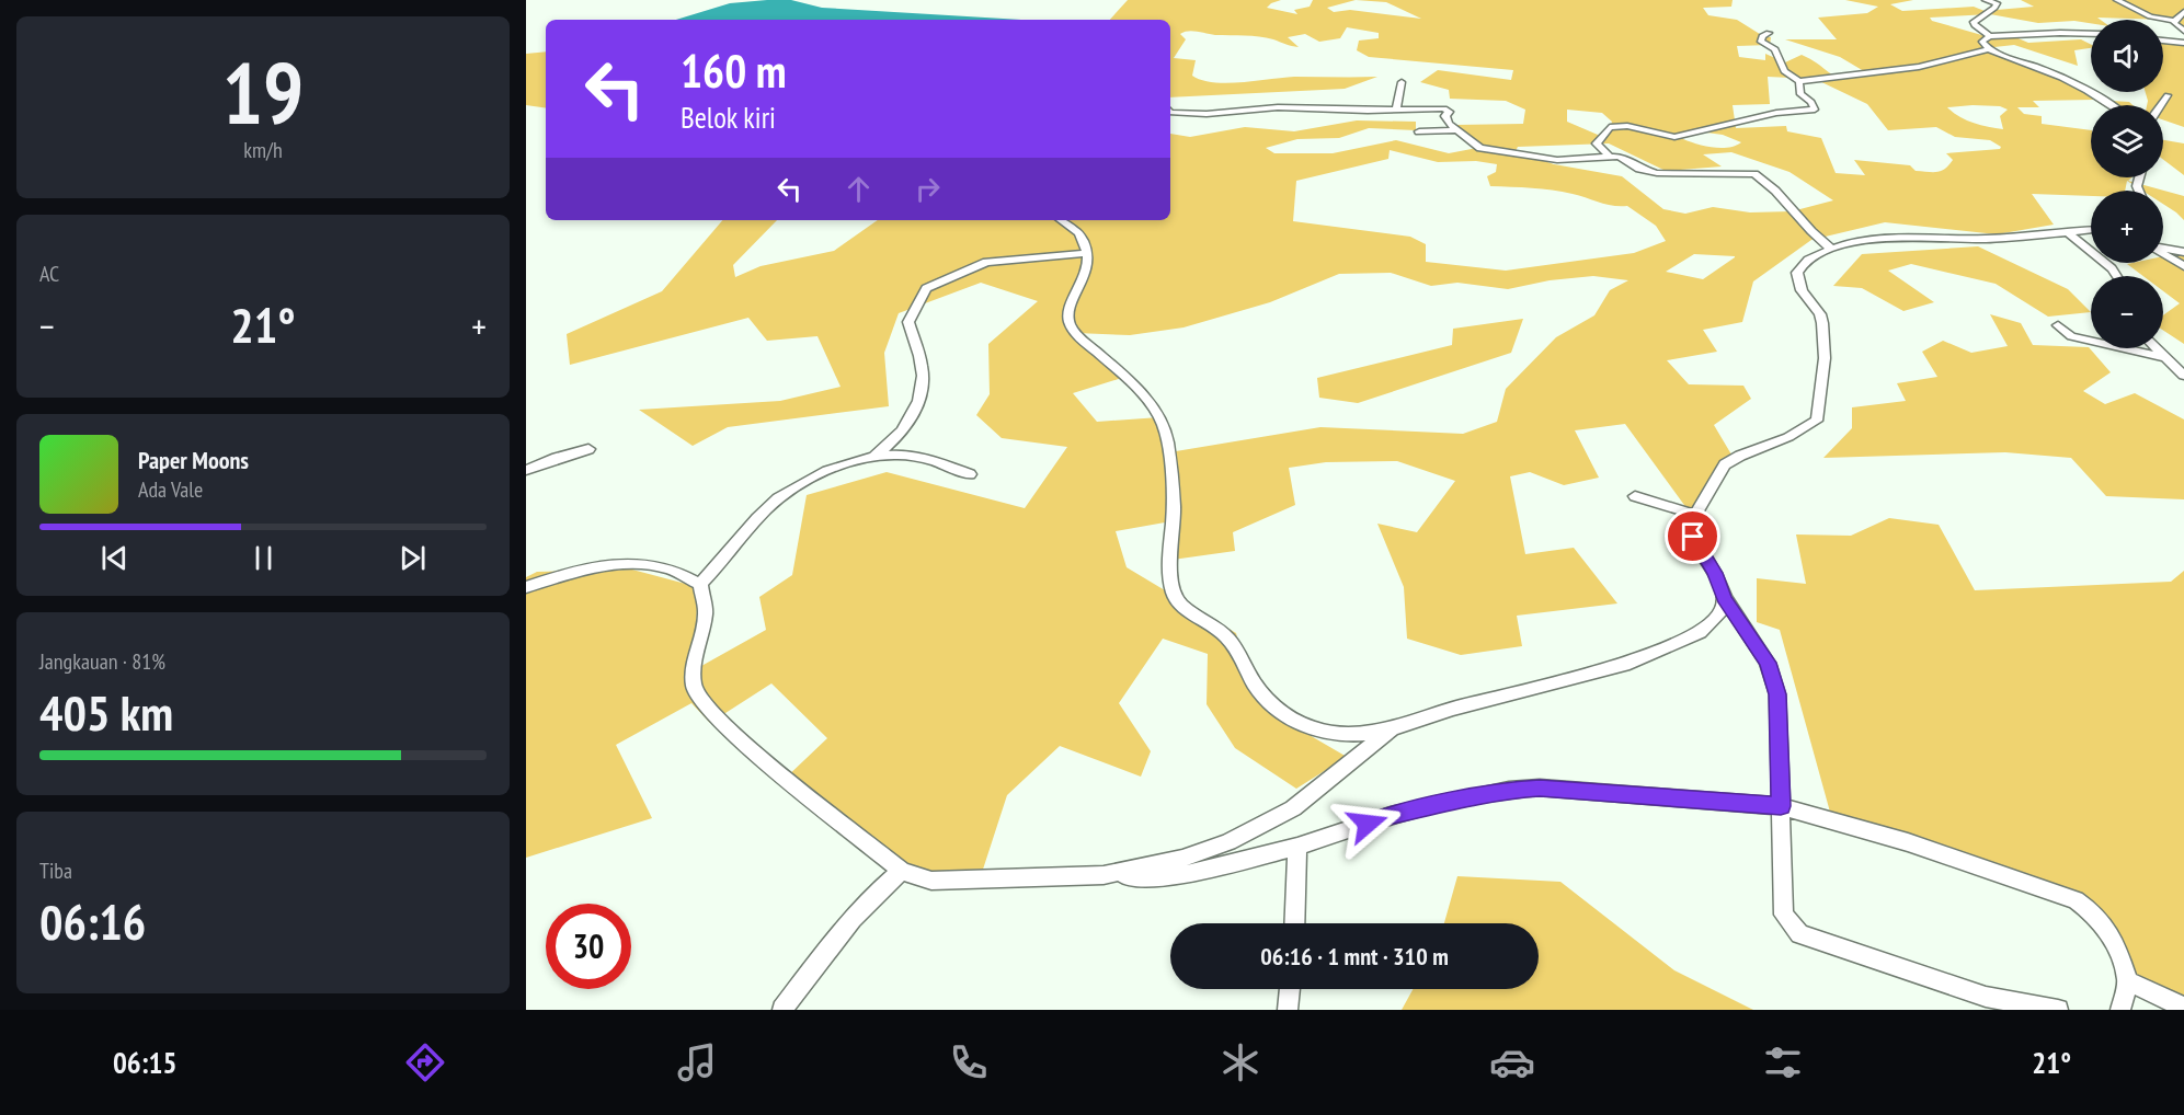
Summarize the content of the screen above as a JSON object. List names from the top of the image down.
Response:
{
  "page": {
    "tile": [
      ["19", "km/h"],
      "AC",
      ["Jangkauan · 81%", "405 km"],
      ["Tiba", "06:16"]
    ],
    "map_buttons": ["+", "−"],
    "turn": ["160 m", "Belok kiri"],
    "heat": ["−", "21°", "+"],
    "song": ["Paper Moons", "Ada Vale"],
    "limit": "30",
    "trip": "06:16 · 1 mnt · 310 m",
    "tabs": ["06:15", "21°"]
  }
}
